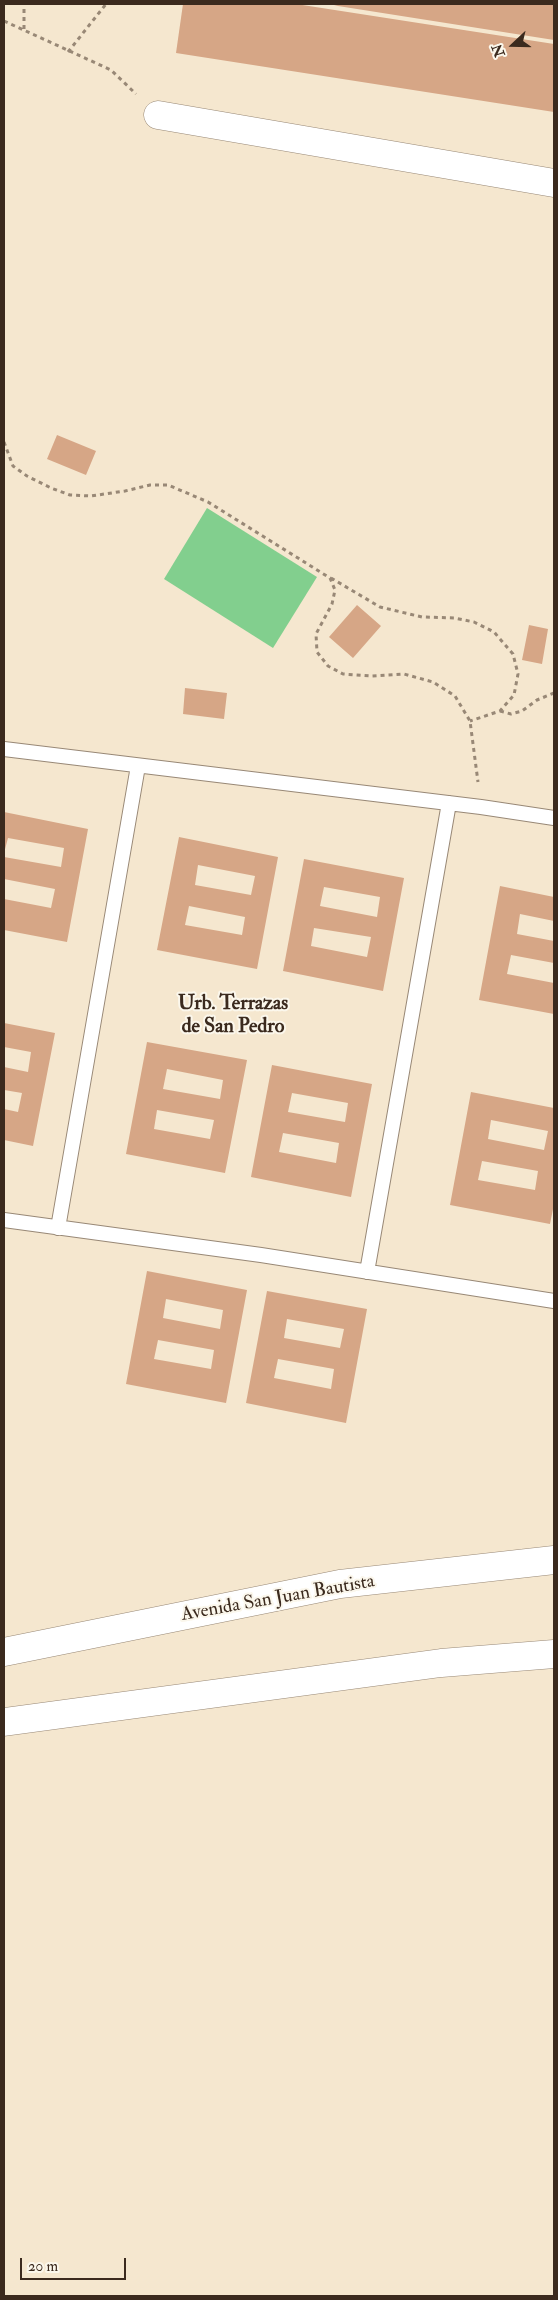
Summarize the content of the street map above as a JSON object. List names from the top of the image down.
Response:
{
  "streets": {
    "street": ["Avenida San Juan Bautista"]
  },
  "districts": ["Urb. Terrazas de San Pedro"],
  "scale_bar": "20 m",
  "north": "left"
}
